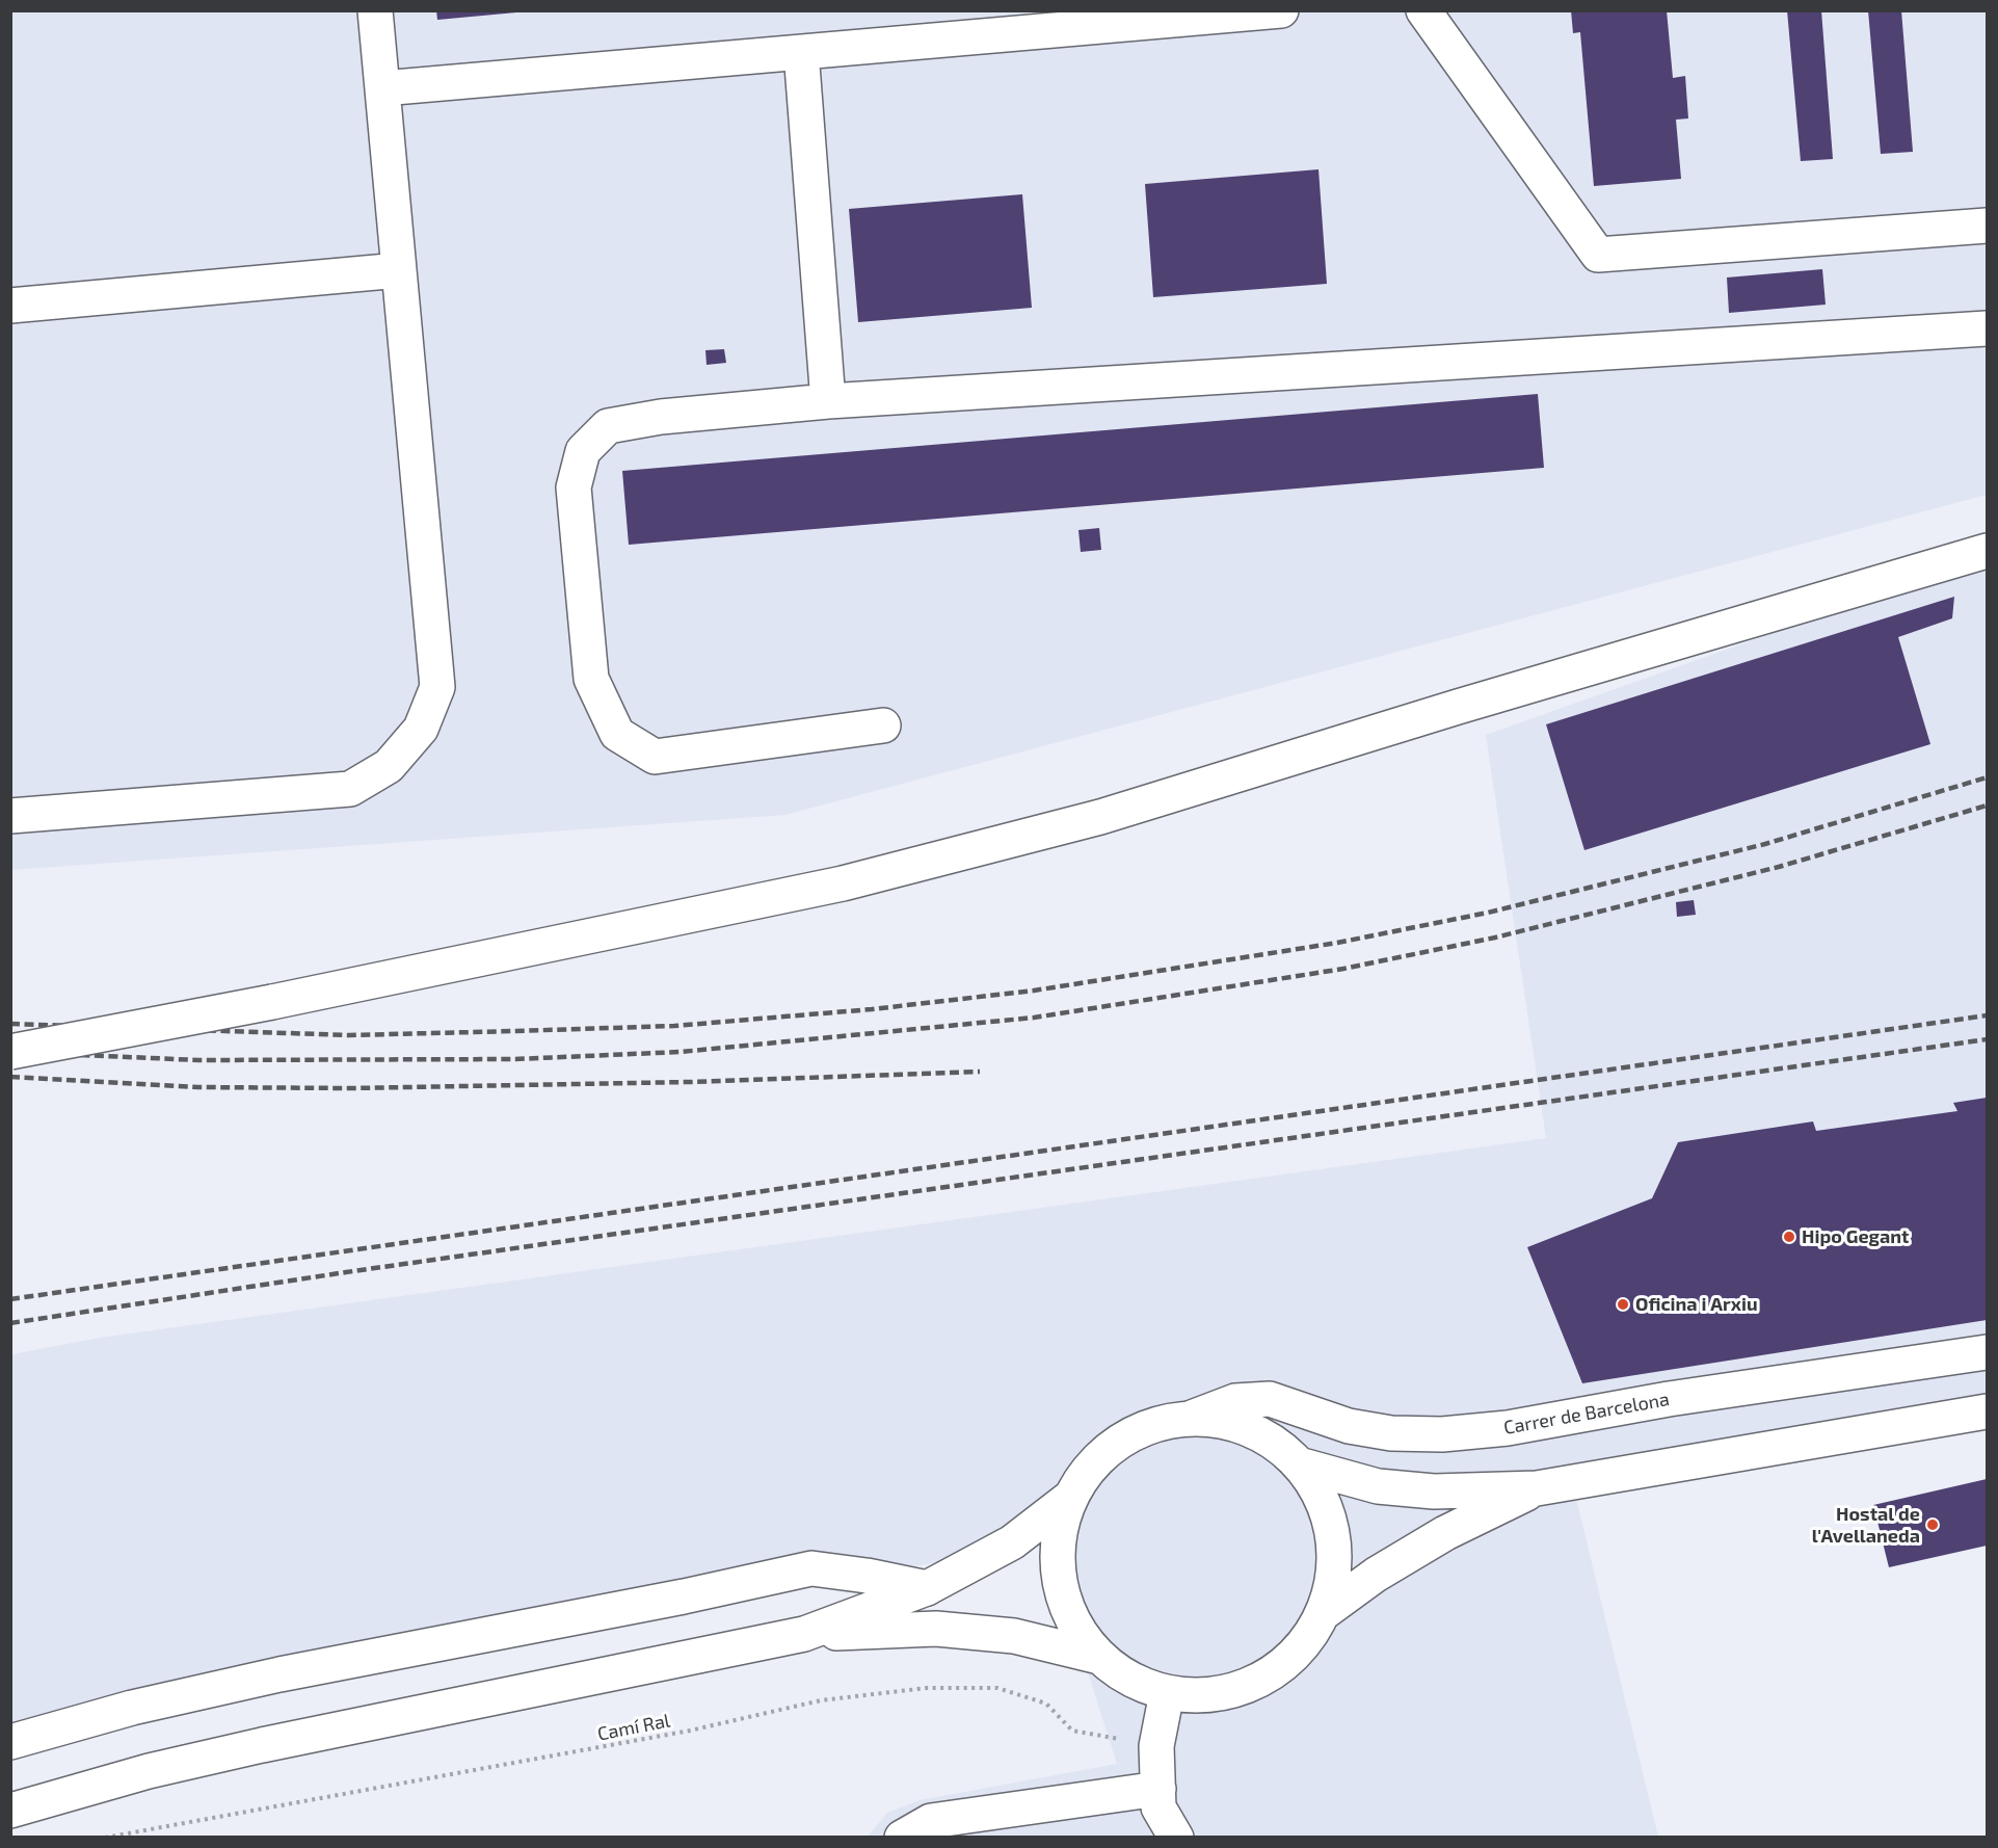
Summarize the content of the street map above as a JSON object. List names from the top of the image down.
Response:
{
  "streets": {
    "main road": ["Carrer de Barcelona"],
    "path": ["Camí Ral"]
  },
  "places": ["Hipo Gegant", "Oficina i Arxiu", "Hostal de l'Avellaneda"]
}
